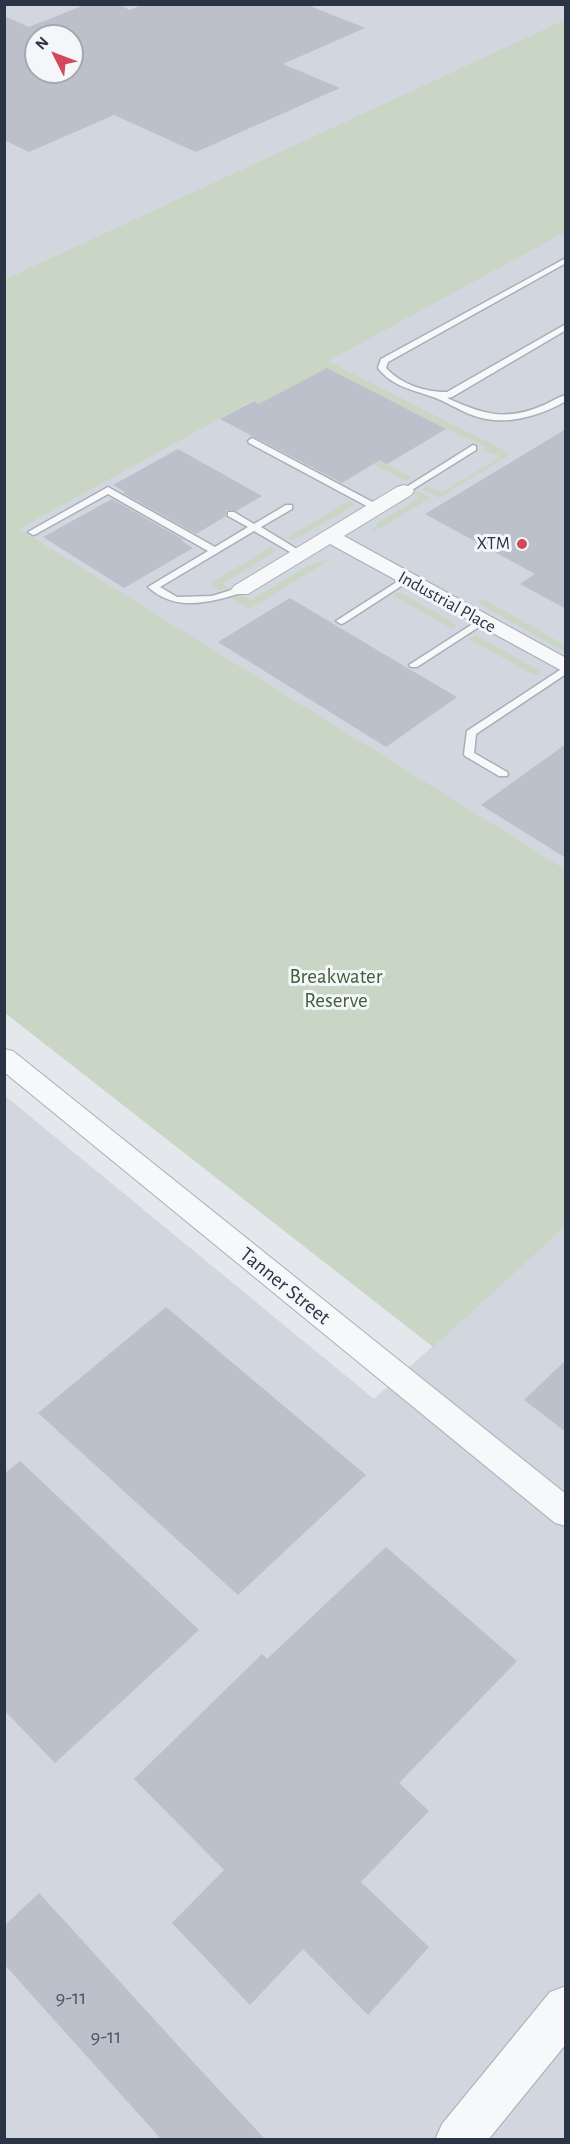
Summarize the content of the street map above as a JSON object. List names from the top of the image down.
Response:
{
  "streets": {
    "street": ["Industrial Place", "Tanner Street"]
  },
  "parks": ["Breakwater Reserve"],
  "places": ["XTM"],
  "house_numbers": ["9-11", "9-11"],
  "north": "top left"
}
